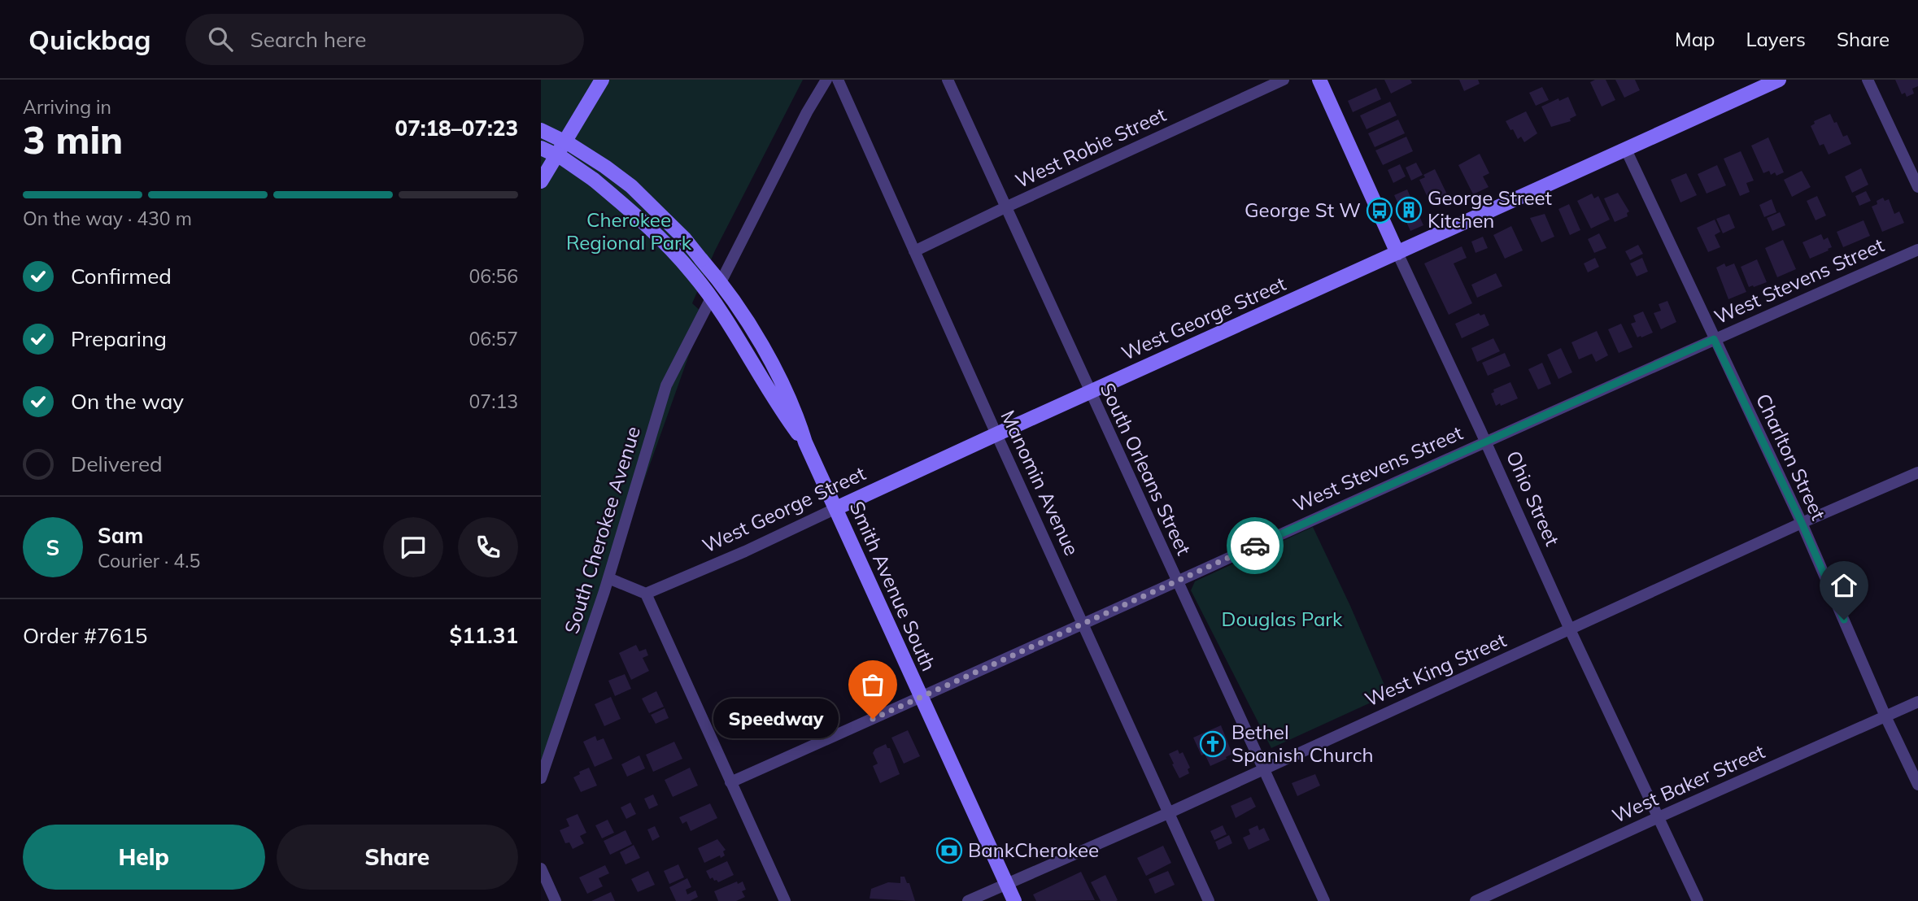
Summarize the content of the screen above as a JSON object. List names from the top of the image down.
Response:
{
  "streets": {
    "street": [
      "West Robie Street",
      "West Stevens Street",
      "West George Street",
      "Charlton Street",
      "South Orleans Street",
      "Manomin Avenue",
      "Ohio Street",
      "South Cherokee Avenue",
      "Smith Avenue South",
      "West King Street",
      "West Baker Street"
    ]
  },
  "crossings": [
    ["West Robie Street", "South Orleans Street"],
    ["West Robie Street", "Manomin Avenue"],
    ["West Stevens Street", "Charlton Street"],
    ["West Stevens Street", "South Orleans Street"],
    ["West Stevens Street", "Manomin Avenue"],
    ["West Stevens Street", "Ohio Street"],
    ["West Stevens Street", "Smith Avenue South"],
    ["West George Street", "Charlton Street"],
    ["West George Street", "South Orleans Street"],
    ["West George Street", "Manomin Avenue"],
    ["West George Street", "Ohio Street"],
    ["West George Street", "Smith Avenue South"],
    ["Charlton Street", "West King Street"],
    ["Charlton Street", "West Baker Street"],
    ["South Orleans Street", "West King Street"],
    ["Manomin Avenue", "West King Street"],
    ["Ohio Street", "West King Street"],
    ["Ohio Street", "West Baker Street"],
    ["South Cherokee Avenue", "Smith Avenue South"],
    ["Smith Avenue South", "West King Street"]
  ],
  "parks": ["Cherokee Regional Park", "Douglas Park"],
  "places": {
    "building": ["George Street Kitchen"],
    "bus stop": ["George St W"],
    "other": ["Speedway"],
    "church": ["Bethel Spanish Church"],
    "bank": ["BankCherokee"]
  },
  "page": {
    "header": "Quickbag",
    "search": "Search here",
    "nav": ["Map", "Layers", "Share"],
    "heading": ["3 min", "Arriving in", "07:18–07:23"],
    "panel": [
      "Sam",
      "Courier · 4.5",
      "Order #7615",
      "$11.31"
    ],
    "bar": "On the way · 430 m",
    "list": [
      ["Confirmed", "06:56"],
      ["Preparing", "06:57"],
      ["On the way", "07:13"],
      "Delivered"
    ],
    "round": "S",
    "bubble": "Speedway",
    "buttons": ["Help", "Share"]
  }
}
